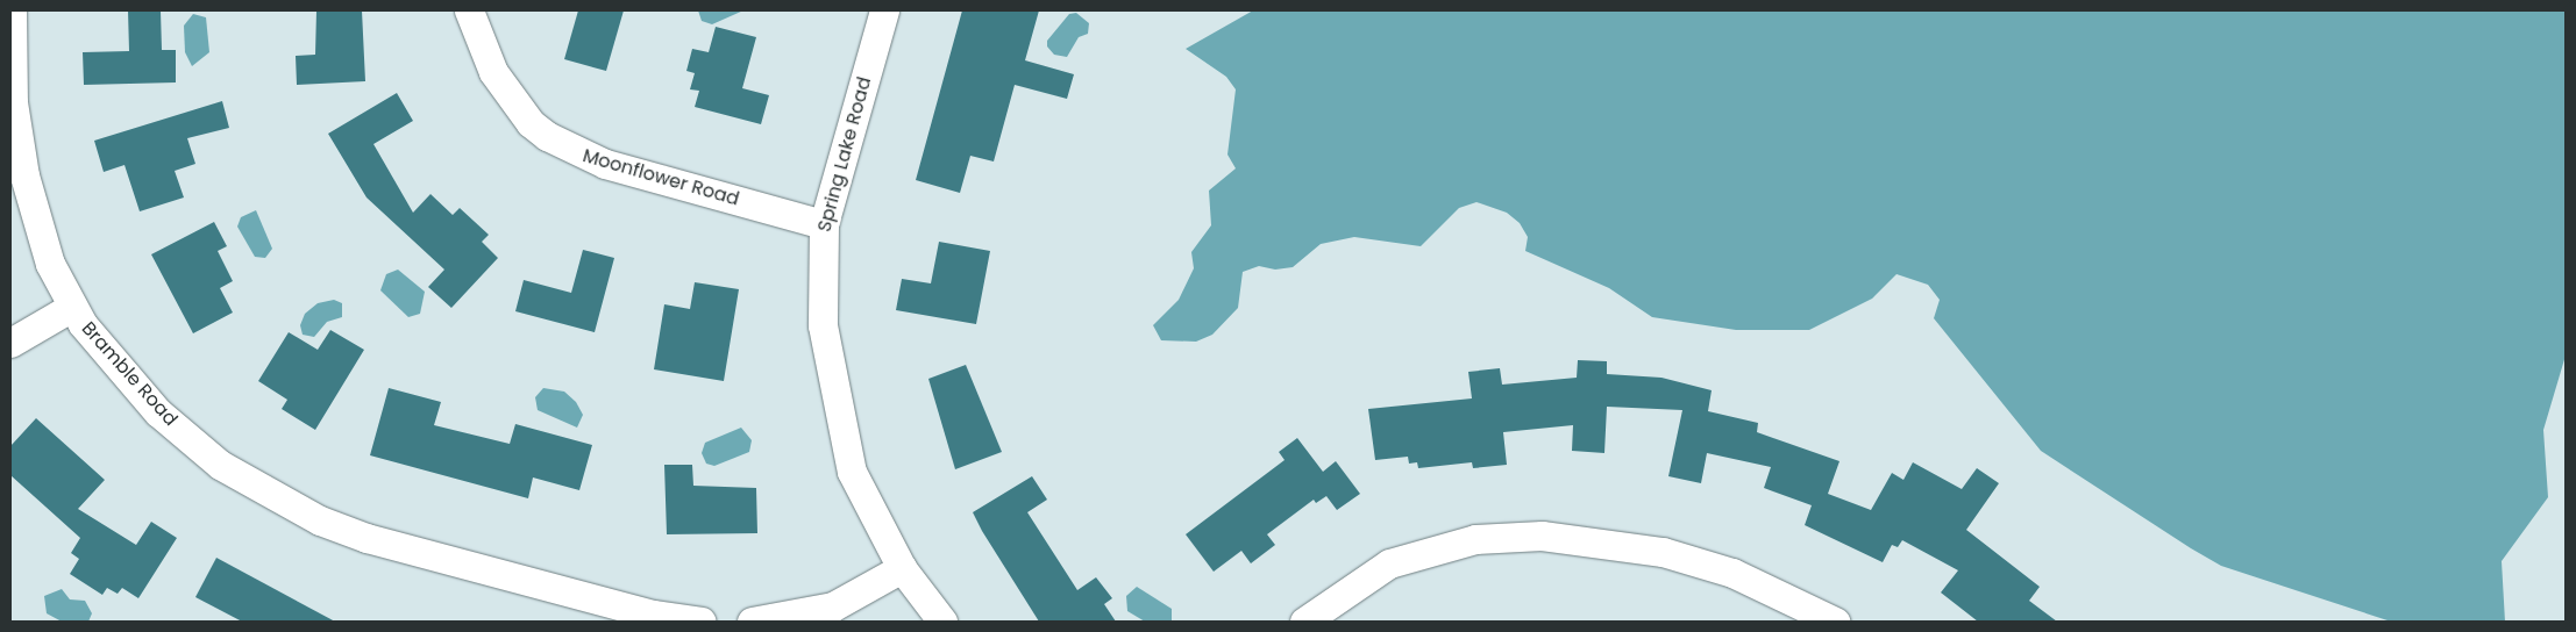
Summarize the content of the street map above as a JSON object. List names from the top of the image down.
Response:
{
  "streets": {
    "street": ["Spring Lake Road", "Moonflower Road", "Bramble Road"]
  },
  "crossings": [
    ["Spring Lake Road", "Moonflower Road"]
  ]
}
